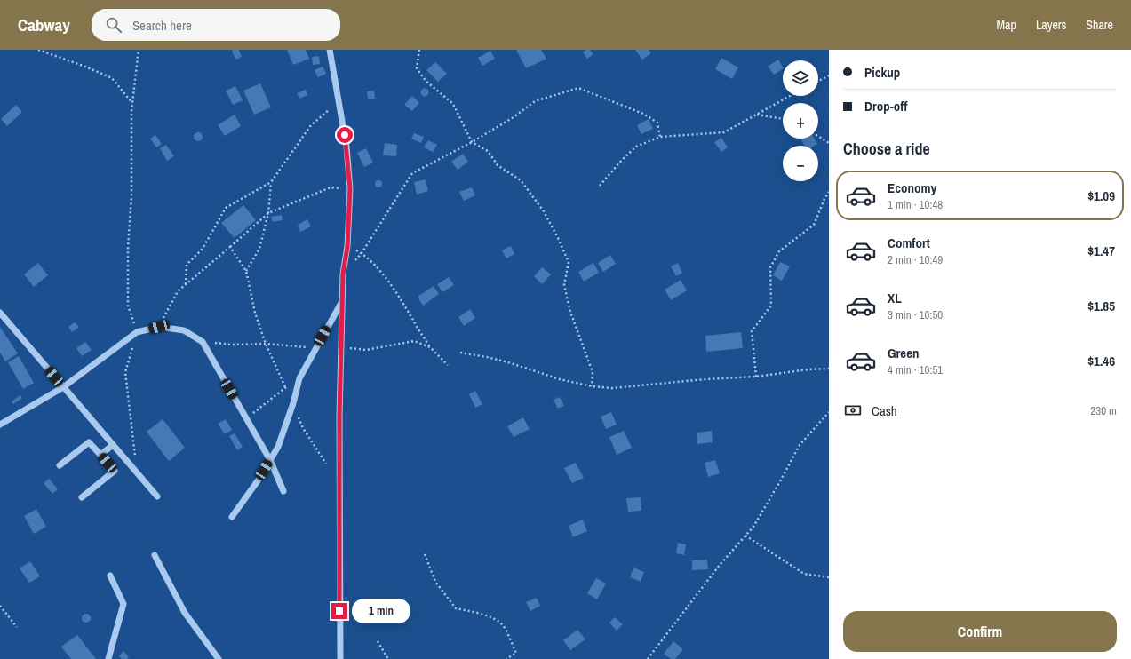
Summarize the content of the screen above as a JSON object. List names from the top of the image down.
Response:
{
  "page": {
    "header": "Cabway",
    "search": "Search here",
    "nav": ["Map", "Layers", "Share"],
    "banner": ["Pickup", "Drop-off"],
    "map_buttons": ["+", "−"],
    "heading": "Choose a ride",
    "list": [
      {
        "name": "Economy",
        "note": "1 min · 10:48",
        "value": "$1.09"
      },
      {
        "name": "Comfort",
        "note": "2 min · 10:49",
        "value": "$1.47"
      },
      {
        "name": "XL",
        "note": "3 min · 10:50",
        "value": "$1.85"
      },
      {
        "name": "Green",
        "note": "4 min · 10:51",
        "value": "$1.46"
      }
    ],
    "pay": ["Cash", "230 m"],
    "bubble": "1 min",
    "buttons": "Confirm"
  }
}
